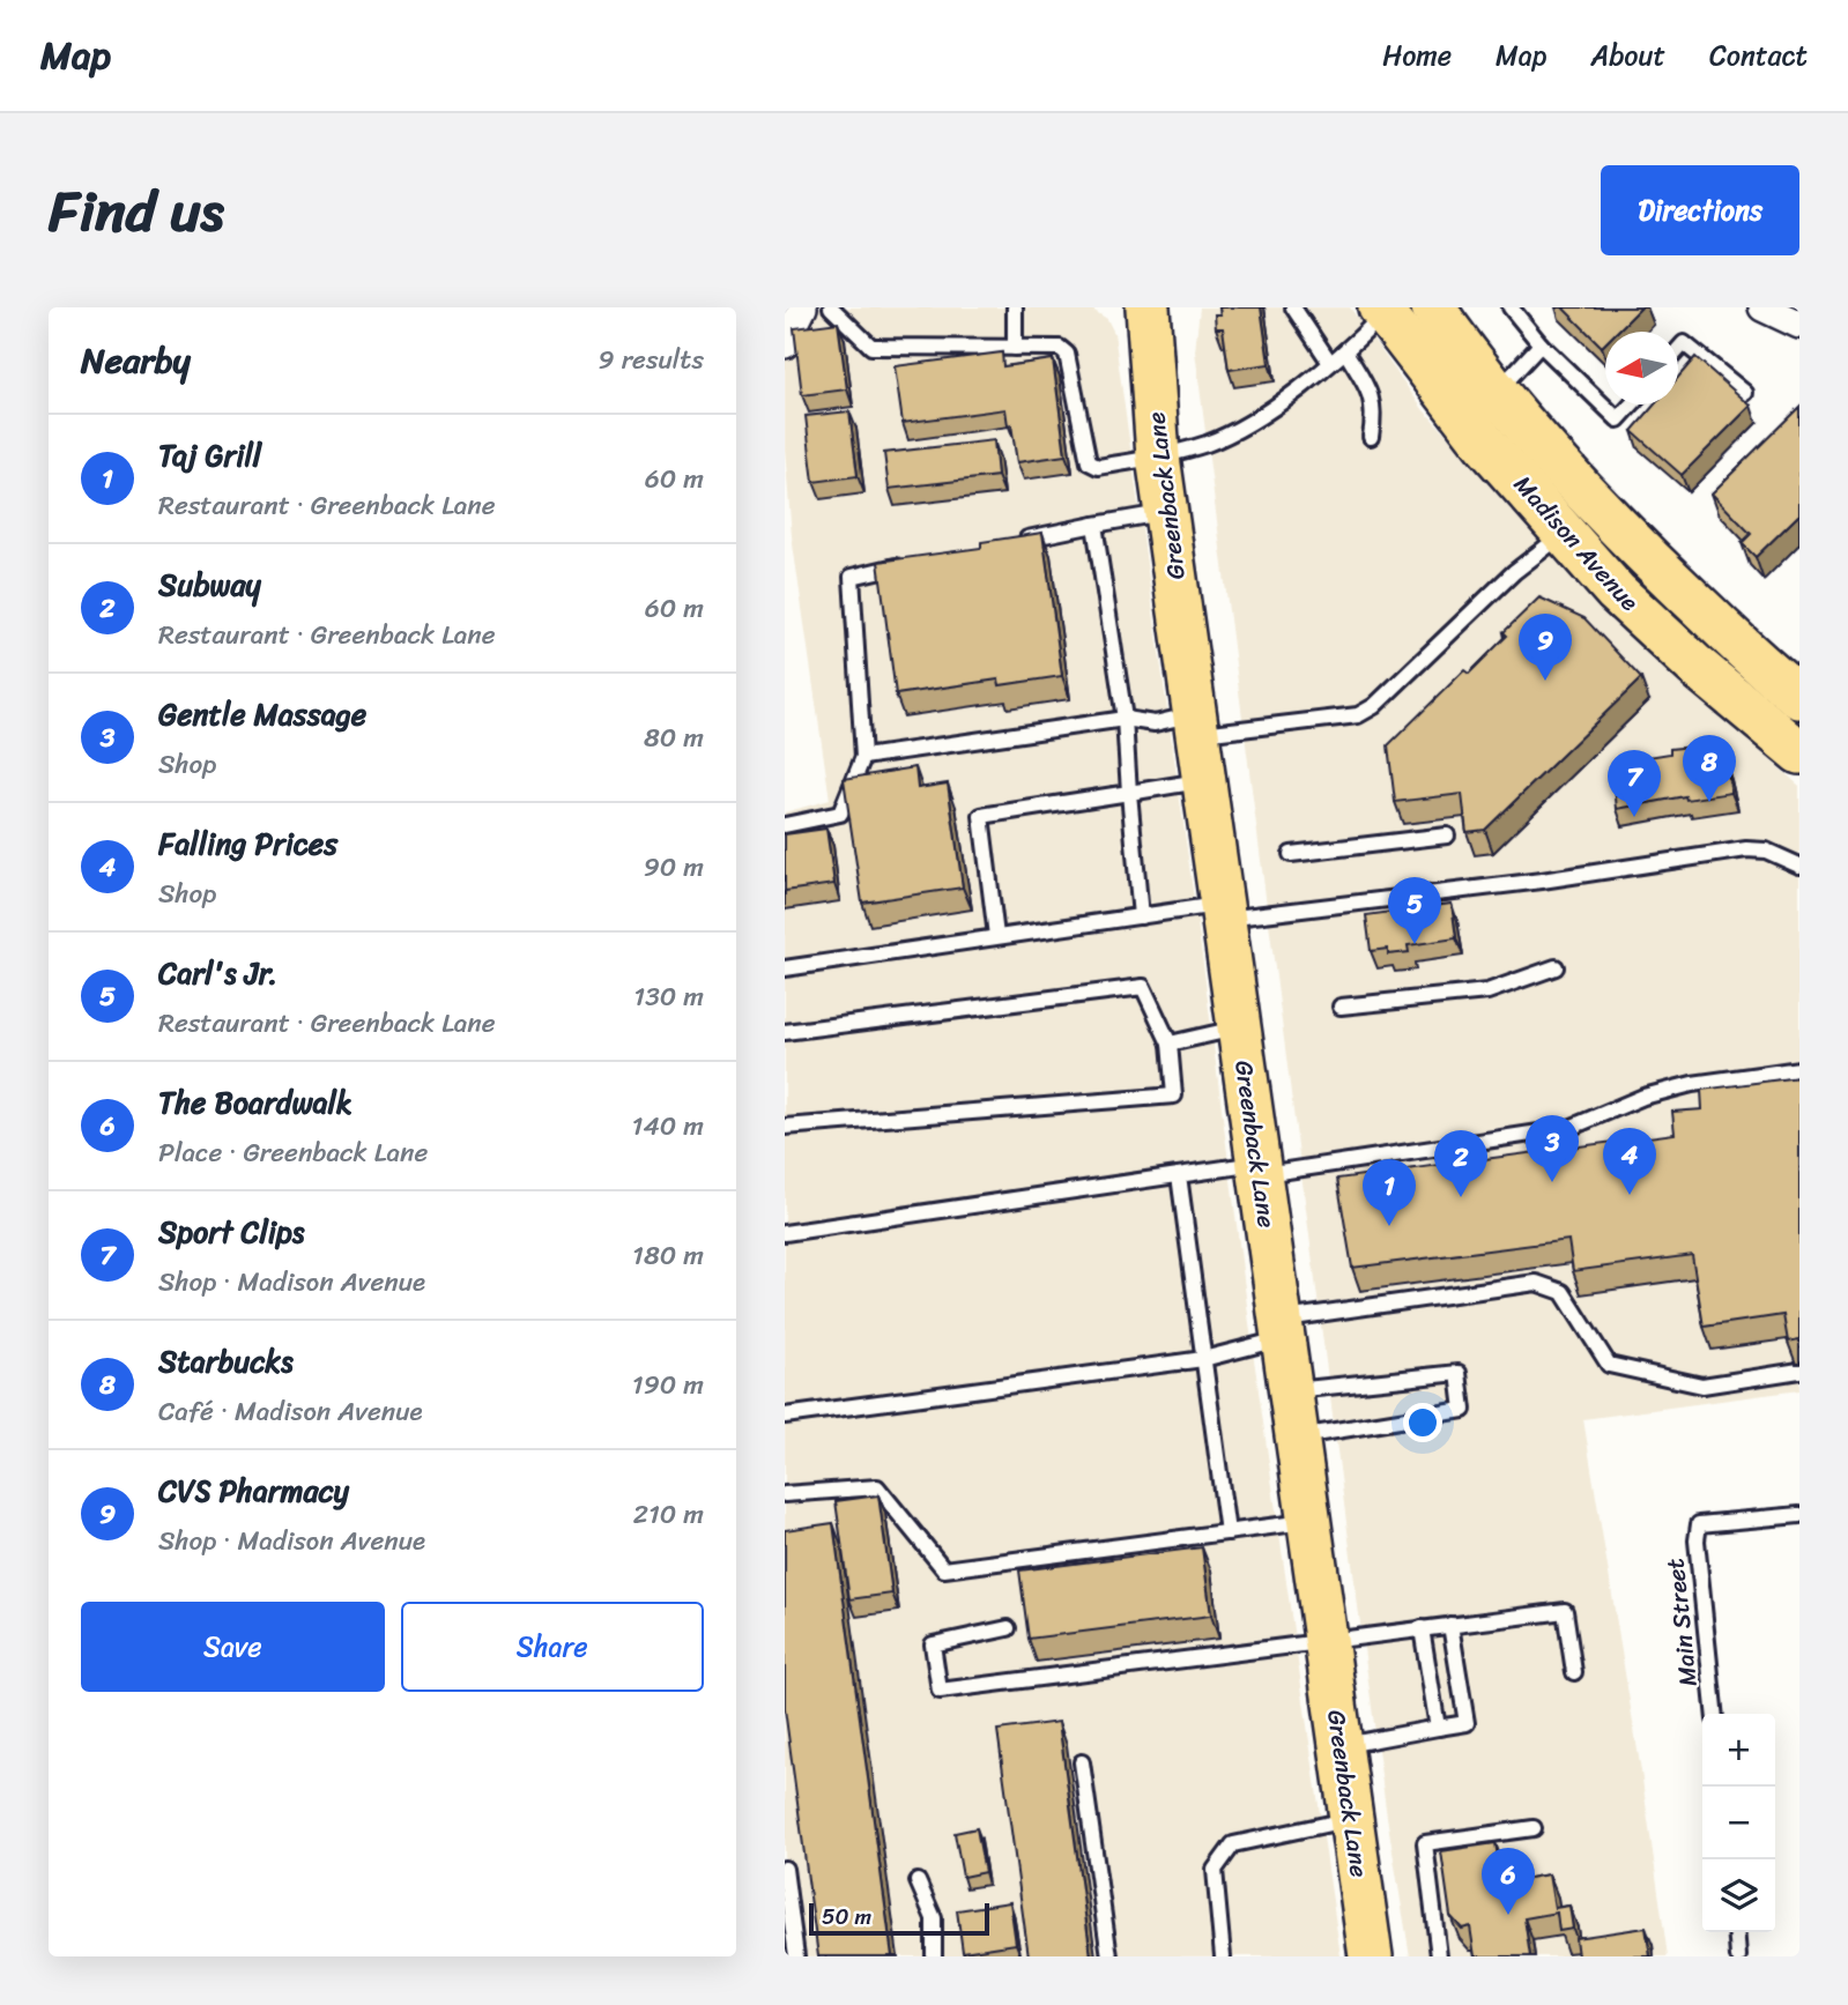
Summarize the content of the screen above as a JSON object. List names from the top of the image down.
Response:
{
  "streets": {
    "main road": ["Greenback Lane", "Madison Avenue"],
    "lane": ["Main Street"]
  },
  "scale_bar": "50 m",
  "north": "left",
  "page": {
    "header": "Map",
    "nav": [
      "Home",
      "Map",
      "About",
      "Contact"
    ],
    "title": "Find us",
    "buttons": [
      "Directions",
      ["Save", "Share"]
    ],
    "heading": ["Nearby", "9 results"],
    "list": [
      {
        "mark": "1",
        "name": "Taj Grill",
        "note": "Restaurant · Greenback Lane",
        "value": "60 m"
      },
      {
        "mark": "2",
        "name": "Subway",
        "note": "Restaurant · Greenback Lane",
        "value": "60 m"
      },
      {
        "mark": "3",
        "name": "Gentle Massage",
        "note": "Shop",
        "value": "80 m"
      },
      {
        "mark": "4",
        "name": "Falling Prices",
        "note": "Shop",
        "value": "90 m"
      },
      {
        "mark": "5",
        "name": "Carl's Jr.",
        "note": "Restaurant · Greenback Lane",
        "value": "130 m"
      },
      {
        "mark": "6",
        "name": "The Boardwalk",
        "note": "Place · Greenback Lane",
        "value": "140 m"
      },
      {
        "mark": "7",
        "name": "Sport Clips",
        "note": "Shop · Madison Avenue",
        "value": "180 m"
      },
      {
        "mark": "8",
        "name": "Starbucks",
        "note": "Café · Madison Avenue",
        "value": "190 m"
      },
      {
        "mark": "9",
        "name": "CVS Pharmacy",
        "note": "Shop · Madison Avenue",
        "value": "210 m"
      }
    ],
    "pins": [
      "9",
      "8",
      "7",
      "5",
      "3",
      "4",
      "2",
      "1",
      "6"
    ],
    "map_buttons": ["+", "−"],
    "scale": "50 m"
  }
}
